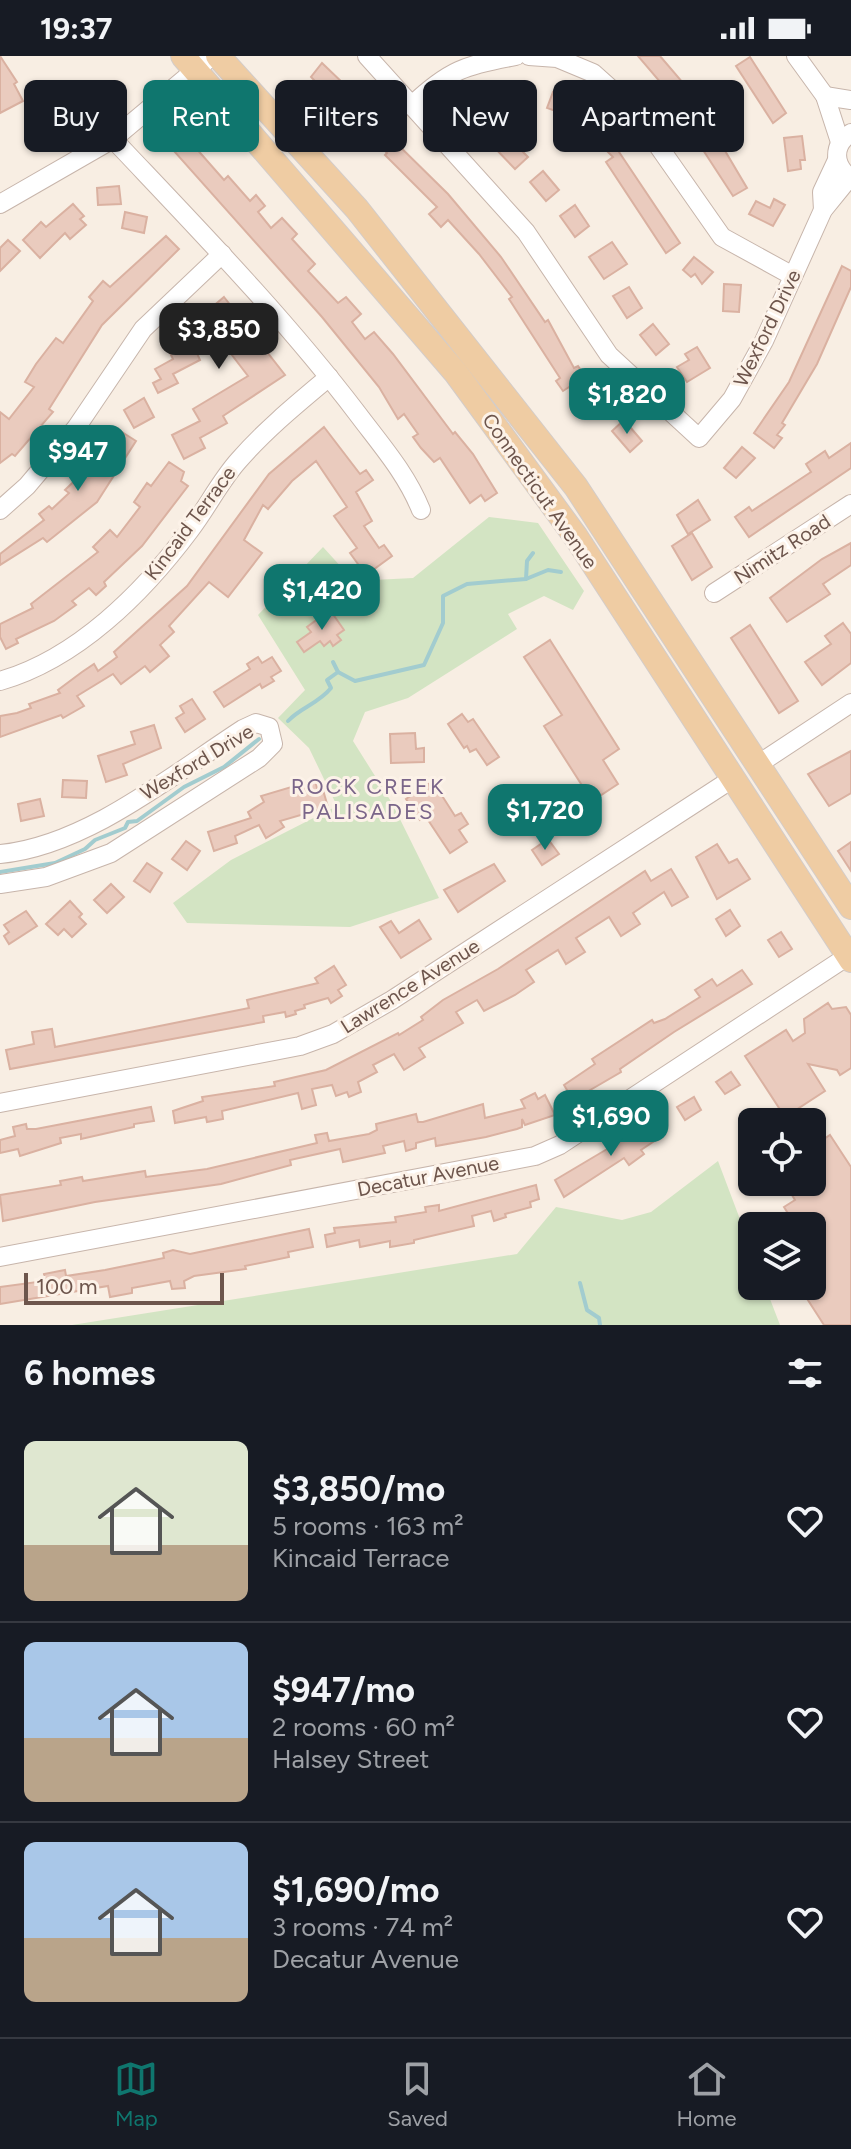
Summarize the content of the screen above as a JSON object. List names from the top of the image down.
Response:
{
  "streets": {
    "main road": ["Connecticut Avenue"],
    "street": [
      "Wexford Drive",
      "Kincaid Terrace",
      "Nimitz Road",
      "Lawrence Avenue",
      "Decatur Avenue"
    ]
  },
  "crossings": [
    ["Connecticut Avenue", "Lawrence Avenue"],
    ["Connecticut Avenue", "Decatur Avenue"]
  ],
  "districts": ["ROCK CREEK PALISADES"],
  "scale_bar": "100 m",
  "page": {
    "status": "19:37",
    "chip": [
      "Buy",
      "Rent",
      "Filters",
      "New",
      "Apartment"
    ],
    "price": [
      "$3,850",
      "$1,820",
      "$947",
      "$1,420",
      "$1,720",
      "$1,690"
    ],
    "scale": "100 m",
    "heading": "6 homes",
    "list": [
      {
        "name": "$3,850/mo",
        "note": "5 rooms · 163 m² · Kincaid Terrace"
      },
      {
        "name": "$947/mo",
        "note": "2 rooms · 60 m² · Halsey Street"
      },
      {
        "name": "$1,690/mo",
        "note": "3 rooms · 74 m² · Decatur Avenue"
      }
    ],
    "tabs": ["Map", "Saved", "Home"]
  }
}
